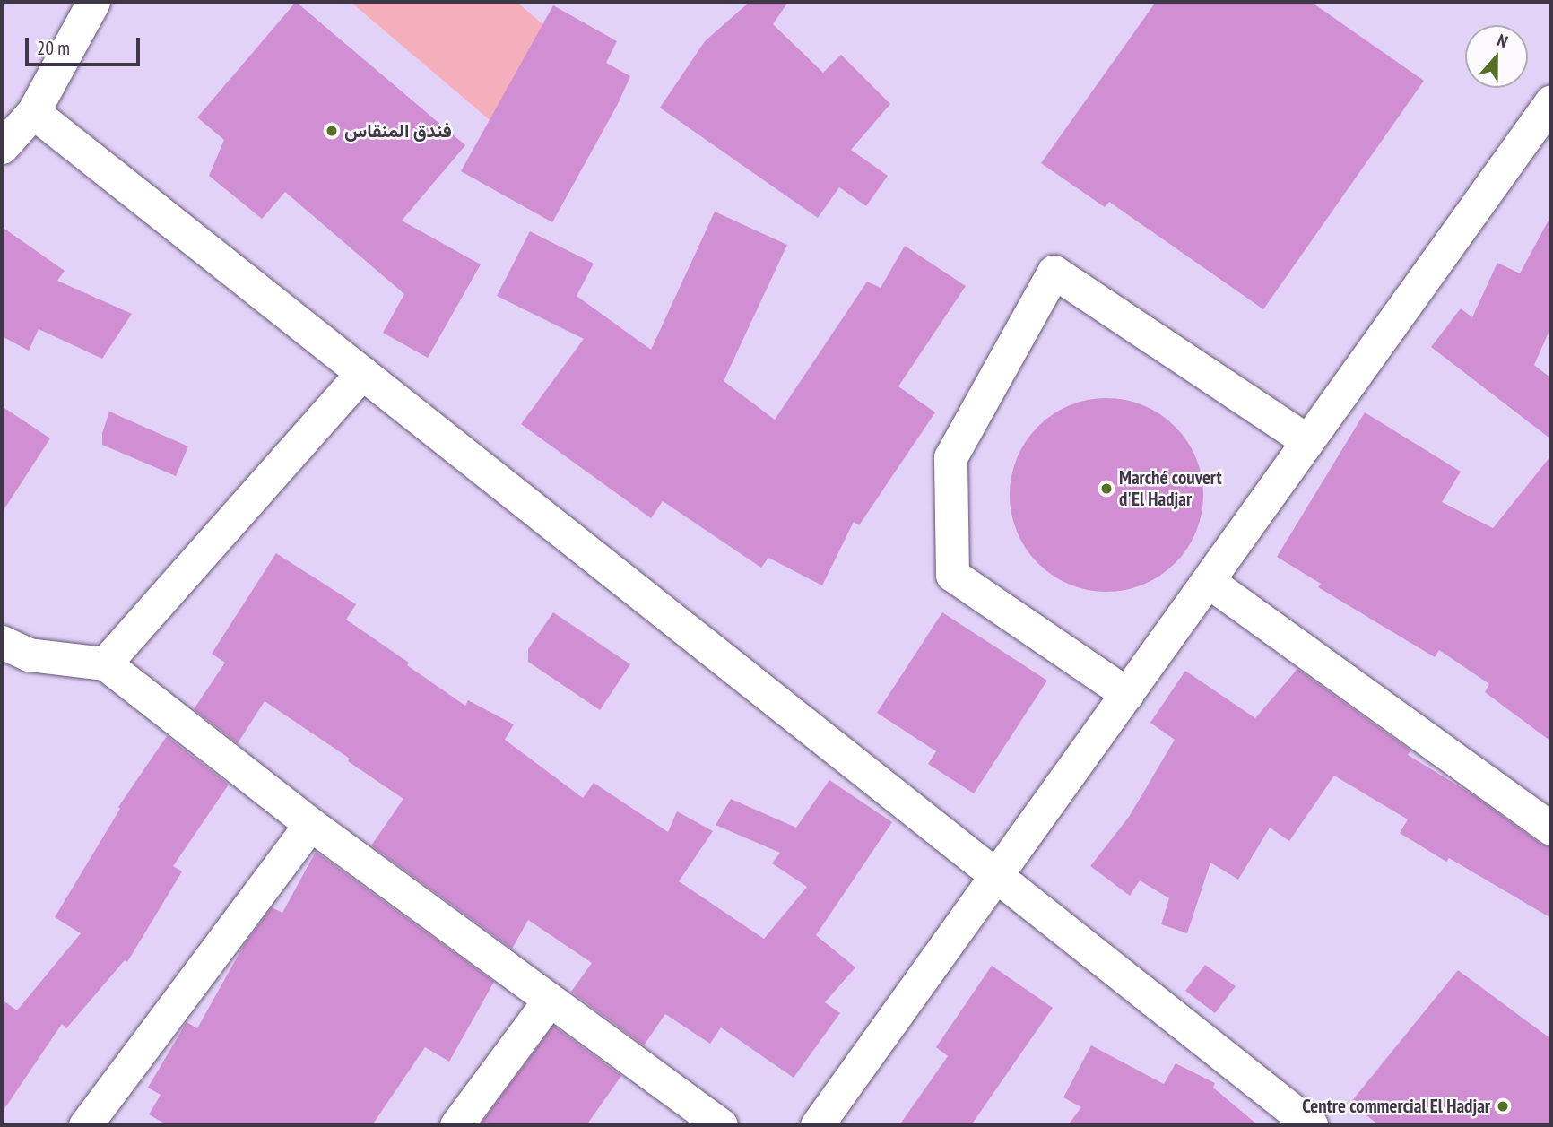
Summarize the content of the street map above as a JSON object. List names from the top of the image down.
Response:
{
  "places": ["فندق المنقاس", "Marché couvert d'El Hadjar", "Centre commercial El Hadjar"],
  "scale_bar": "20 m",
  "north": "top"
}
